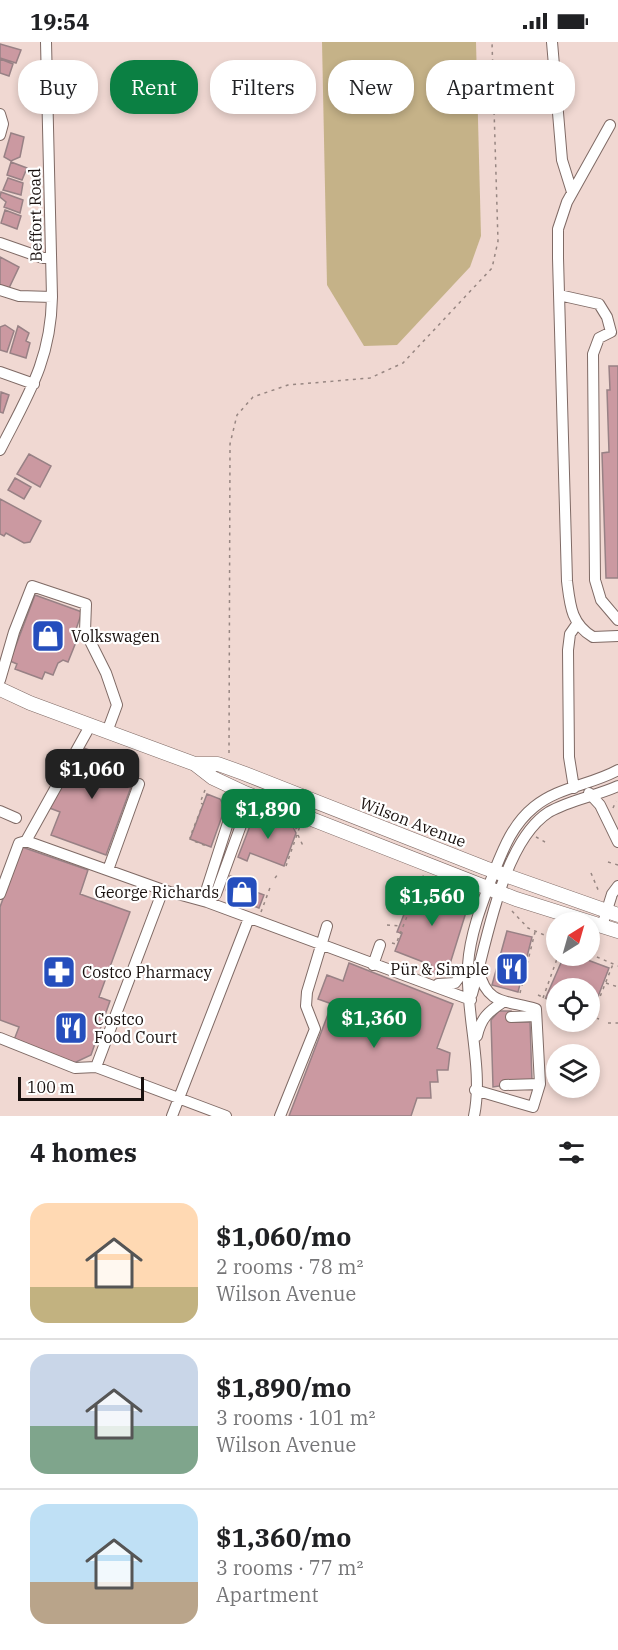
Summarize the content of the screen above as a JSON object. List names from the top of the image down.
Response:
{
  "streets": {
    "main road": ["Wilson Avenue"],
    "street": ["Beffort Road"]
  },
  "places": {
    "shop": ["Volkswagen", "George Richards"],
    "restaurant": ["Pür & Simple", "Costco Food Court"],
    "pharmacy": ["Costco Pharmacy"]
  },
  "scale_bar": "100 m",
  "north": "top right",
  "page": {
    "status": "19:54",
    "chip": [
      "Buy",
      "Rent",
      "Filters",
      "New",
      "Apartment"
    ],
    "price": [
      "$1,060",
      "$1,890",
      "$1,560",
      "$1,360"
    ],
    "scale": "100 m",
    "heading": "4 homes",
    "list": [
      {
        "name": "$1,060/mo",
        "note": "2 rooms · 78 m² · Wilson Avenue"
      },
      {
        "name": "$1,890/mo",
        "note": "3 rooms · 101 m² · Wilson Avenue"
      },
      {
        "name": "$1,360/mo",
        "note": "3 rooms · 77 m² · Apartment"
      }
    ]
  }
}
